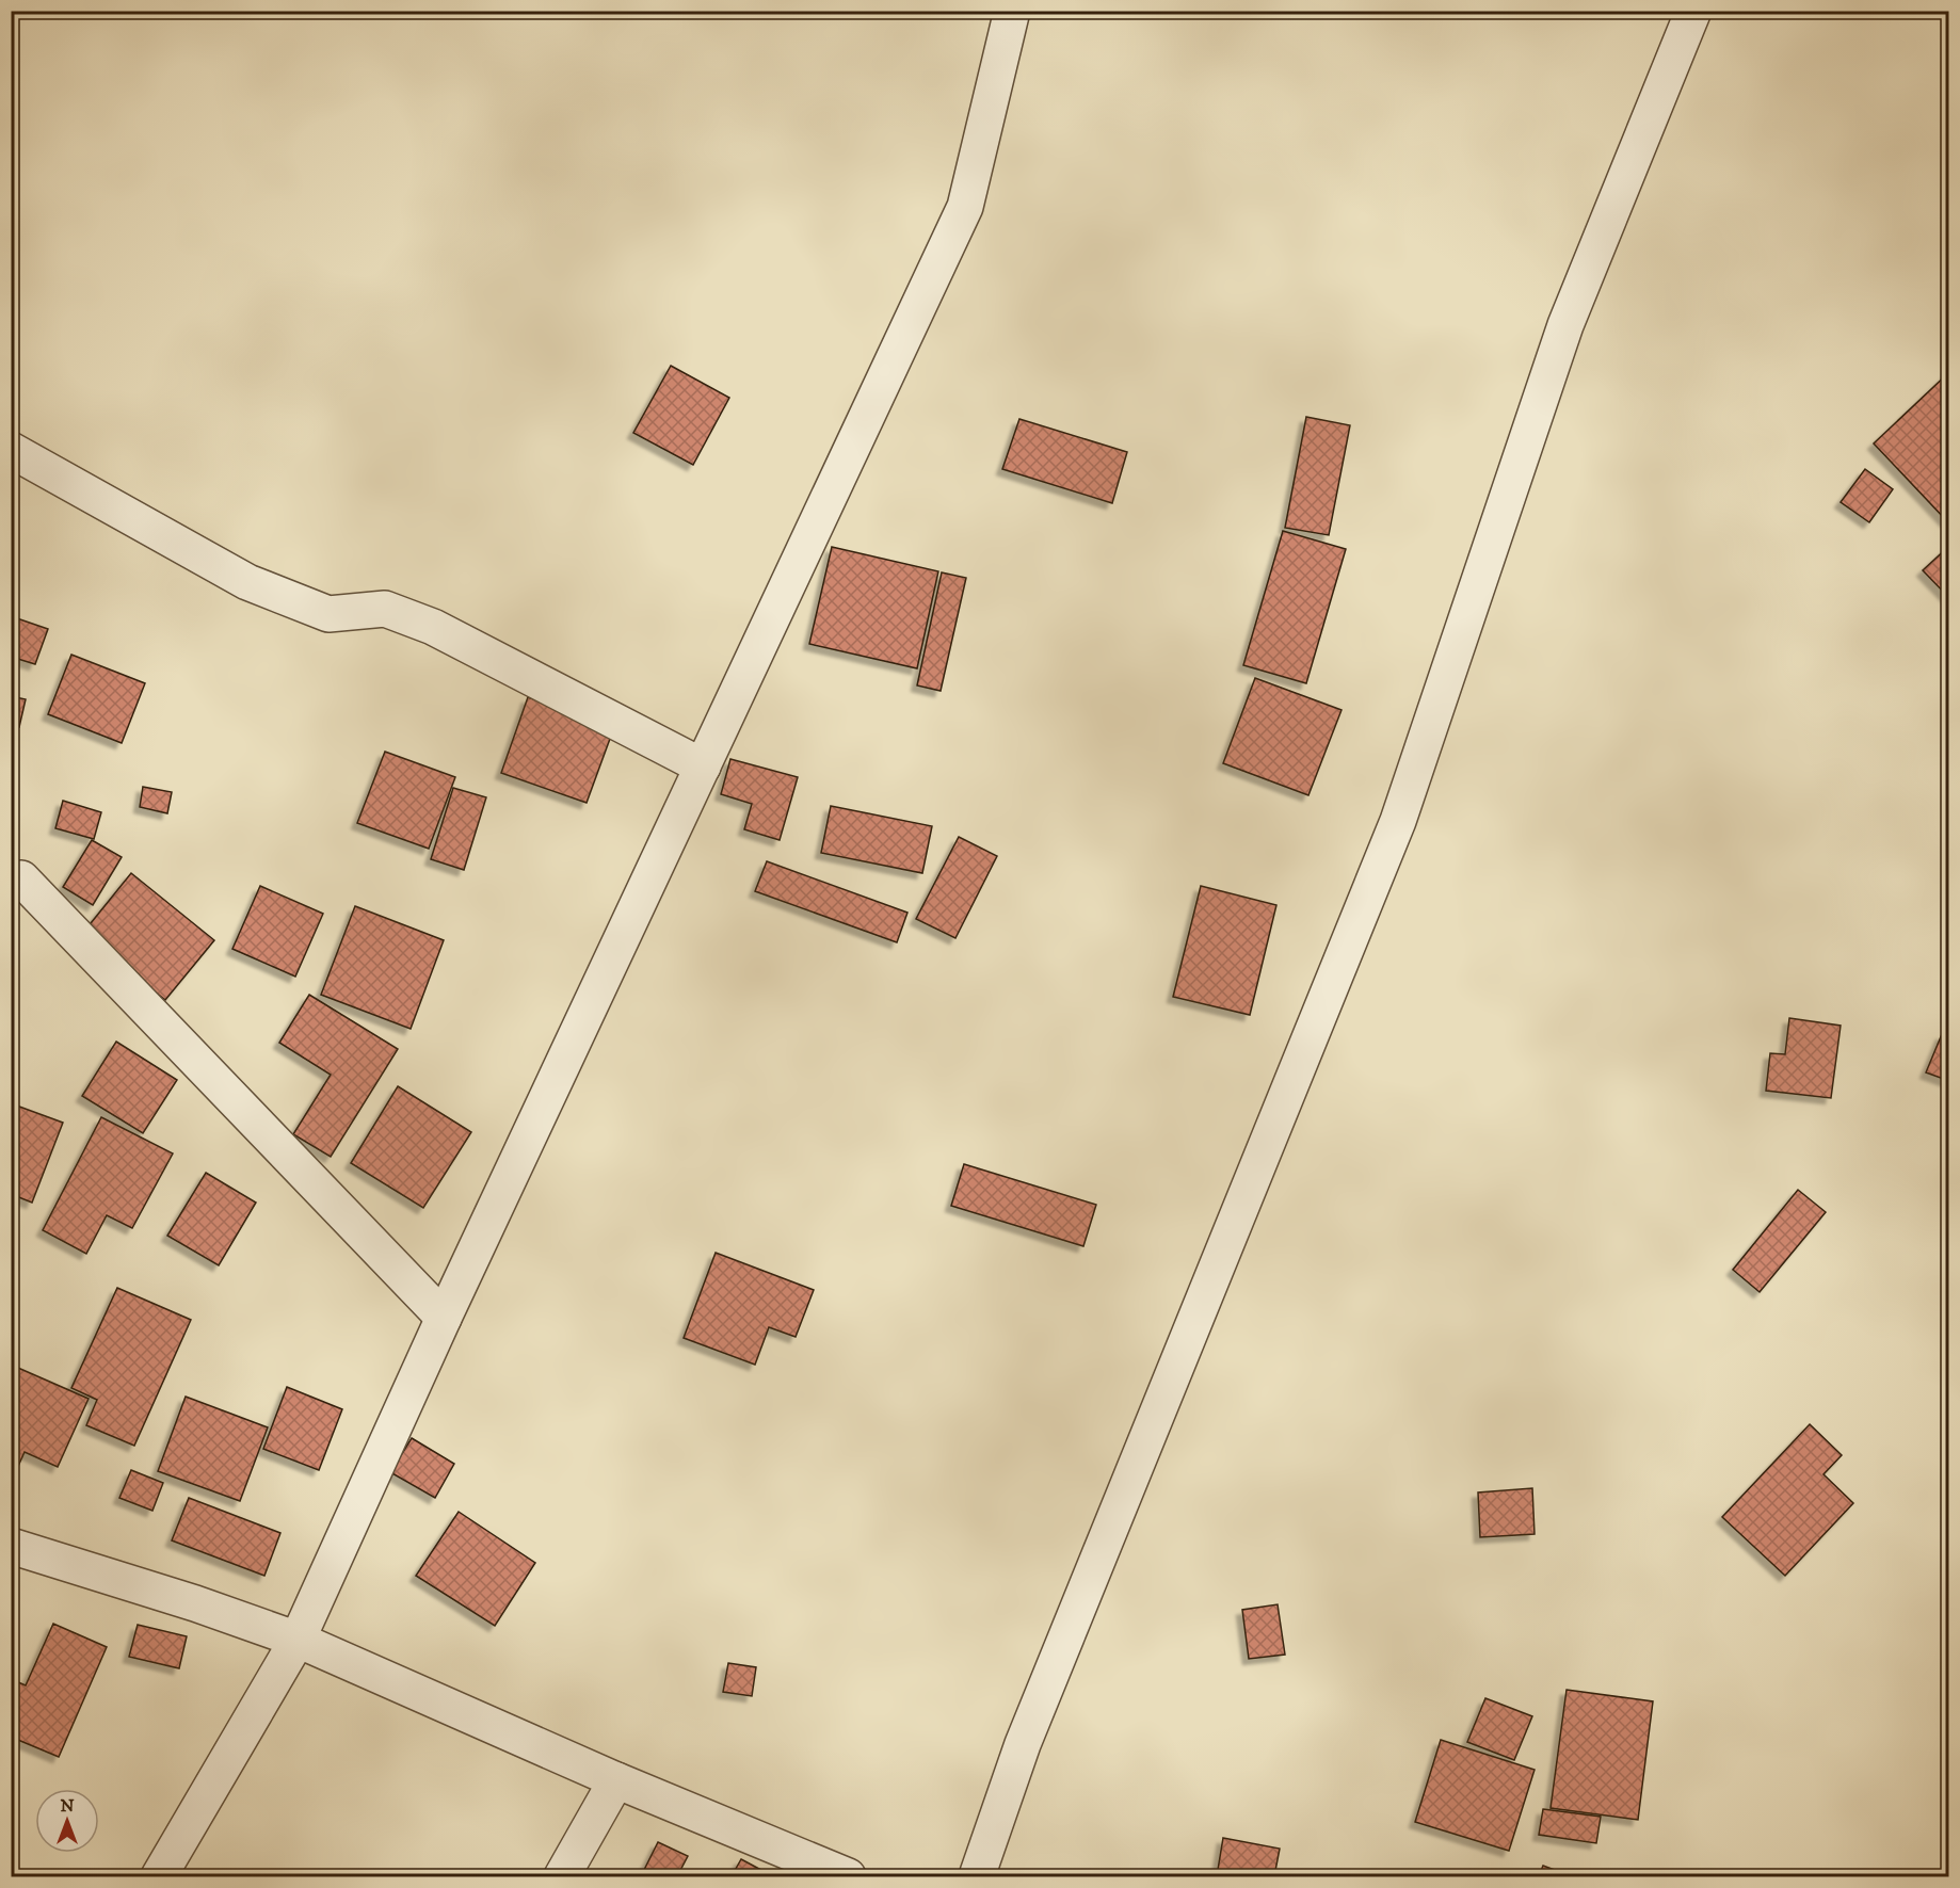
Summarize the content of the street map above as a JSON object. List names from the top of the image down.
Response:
{
  "north": "top"
}
